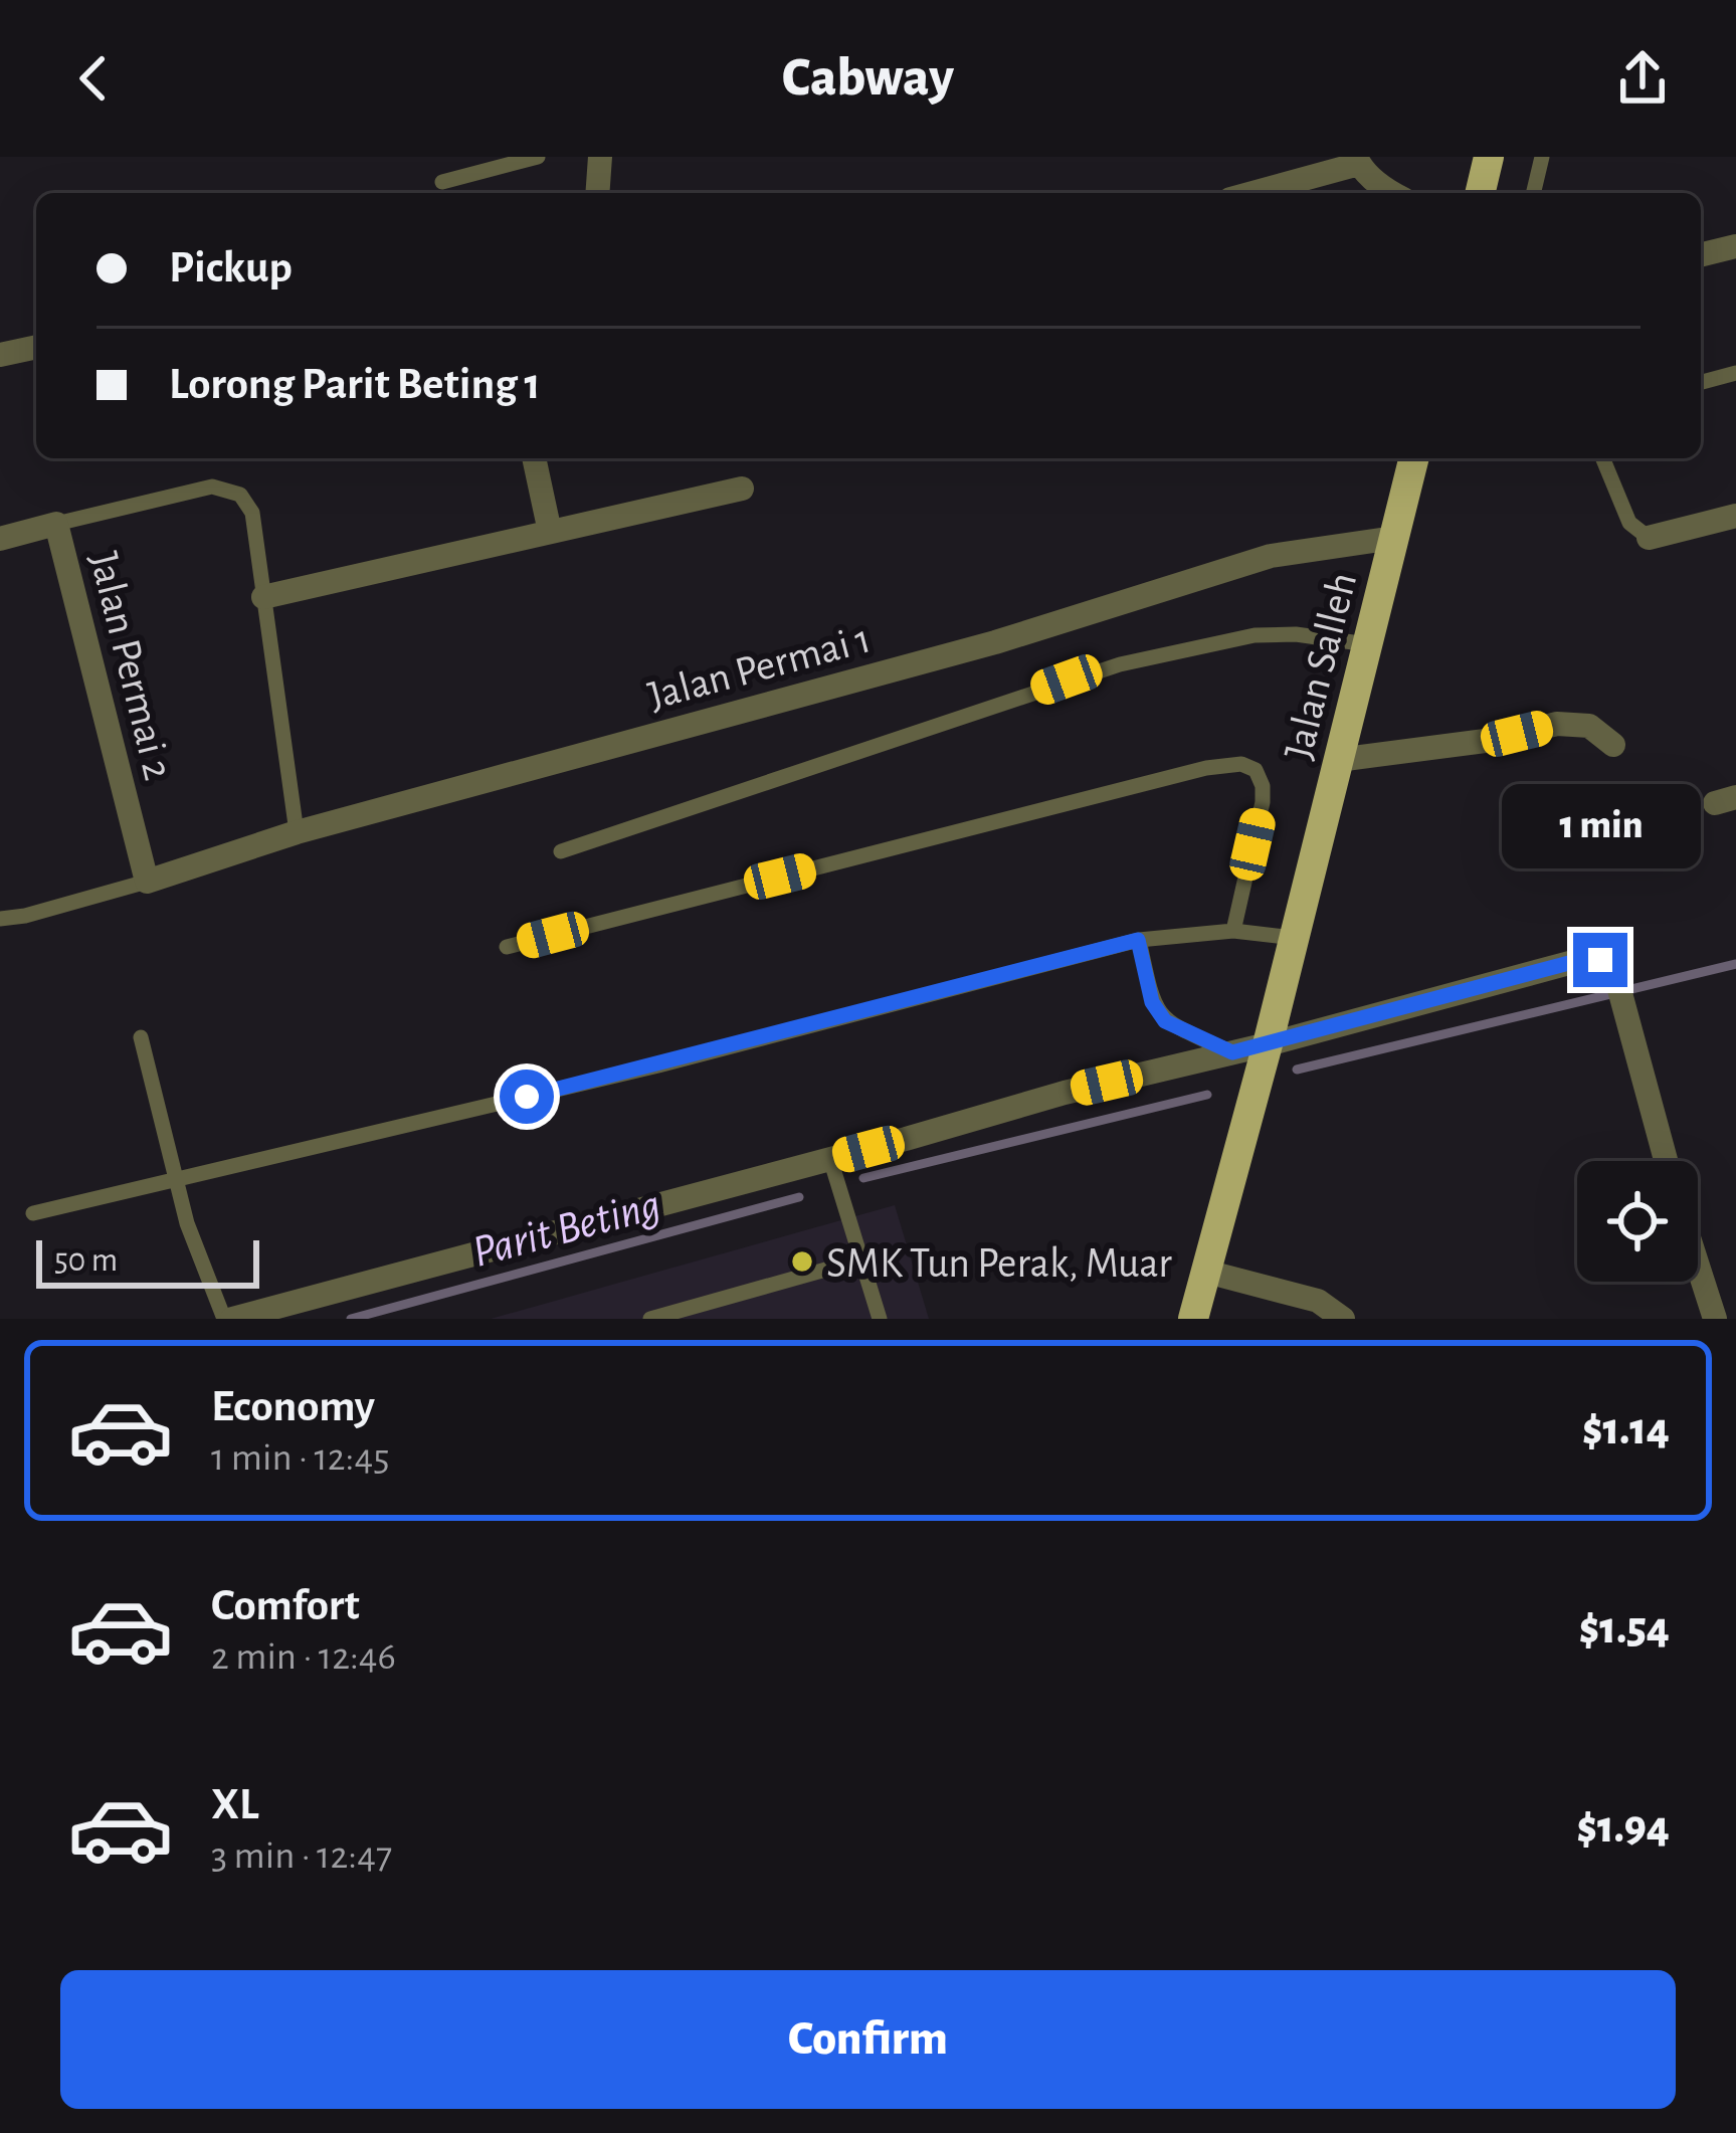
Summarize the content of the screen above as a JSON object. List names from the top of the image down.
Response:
{
  "streets": {
    "main road": ["Jalan Salleh"],
    "street": ["Jalan Permai 2", "Jalan Permai 1"]
  },
  "crossings": [
    ["Jalan Permai 2", "Jalan Permai 1"],
    ["Jalan Permai 1", "Jalan Salleh"]
  ],
  "water": ["Parit Beting"],
  "places": ["SMK Tun Perak, Muar"],
  "scale_bar": "50 m",
  "page": {
    "header": "Cabway",
    "banner": ["Pickup", "Lorong Parit Beting 1"],
    "bubble": "1 min",
    "scale": "50 m",
    "list": [
      {
        "name": "Economy",
        "note": "1 min · 12:45",
        "value": "$1.14"
      },
      {
        "name": "Comfort",
        "note": "2 min · 12:46",
        "value": "$1.54"
      },
      {
        "name": "XL",
        "note": "3 min · 12:47",
        "value": "$1.94"
      }
    ],
    "buttons": "Confirm"
  }
}
